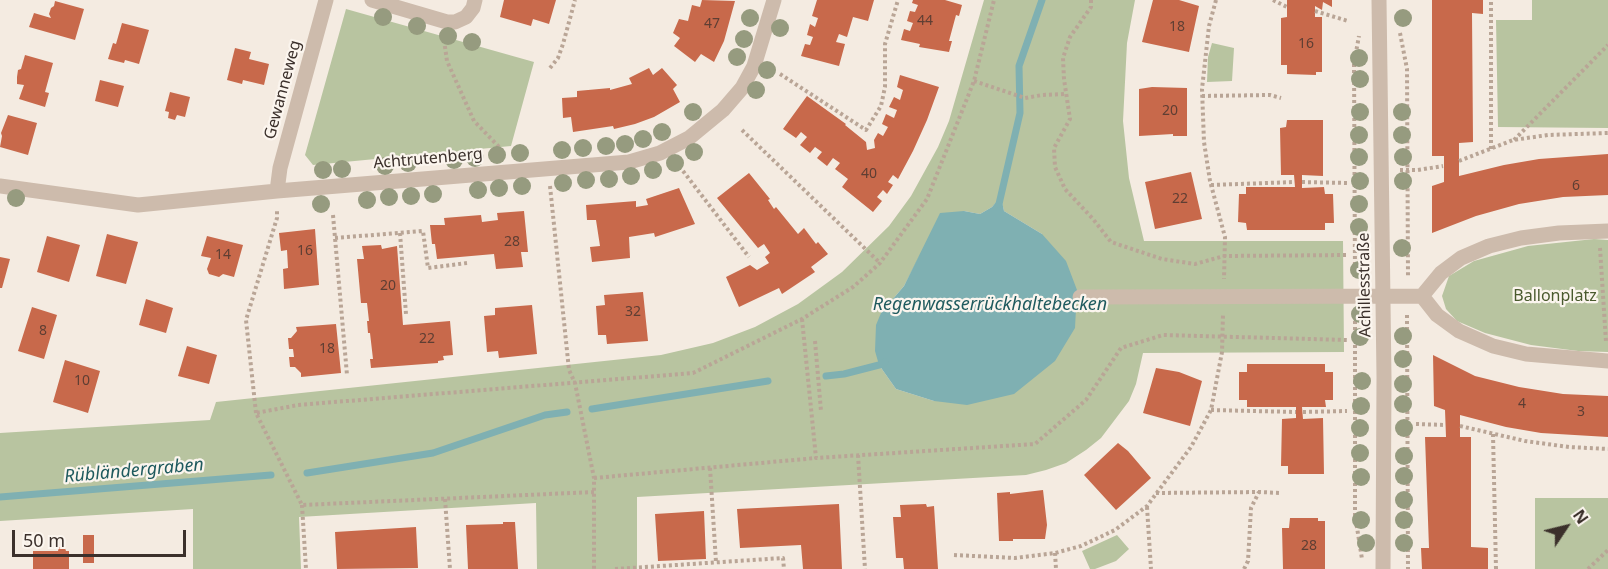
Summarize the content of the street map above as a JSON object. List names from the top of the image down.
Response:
{
  "streets": {
    "street": ["Gewanneweg", "Achtrutenberg", "Achillesstraße"]
  },
  "crossings": [
    ["Gewanneweg", "Achtrutenberg"]
  ],
  "water": ["Regenwasserrückhaltebecken", "Rübländergraben"],
  "parks": ["Ballonplatz"],
  "house_numbers": [
    "44",
    "47",
    "18",
    "16",
    "20",
    "40",
    "6",
    "22",
    "28",
    "16",
    "14",
    "20",
    "32",
    "8",
    "22",
    "18",
    "10",
    "4",
    "3",
    "28"
  ],
  "scale_bar": "50 m",
  "north": "top right"
}
